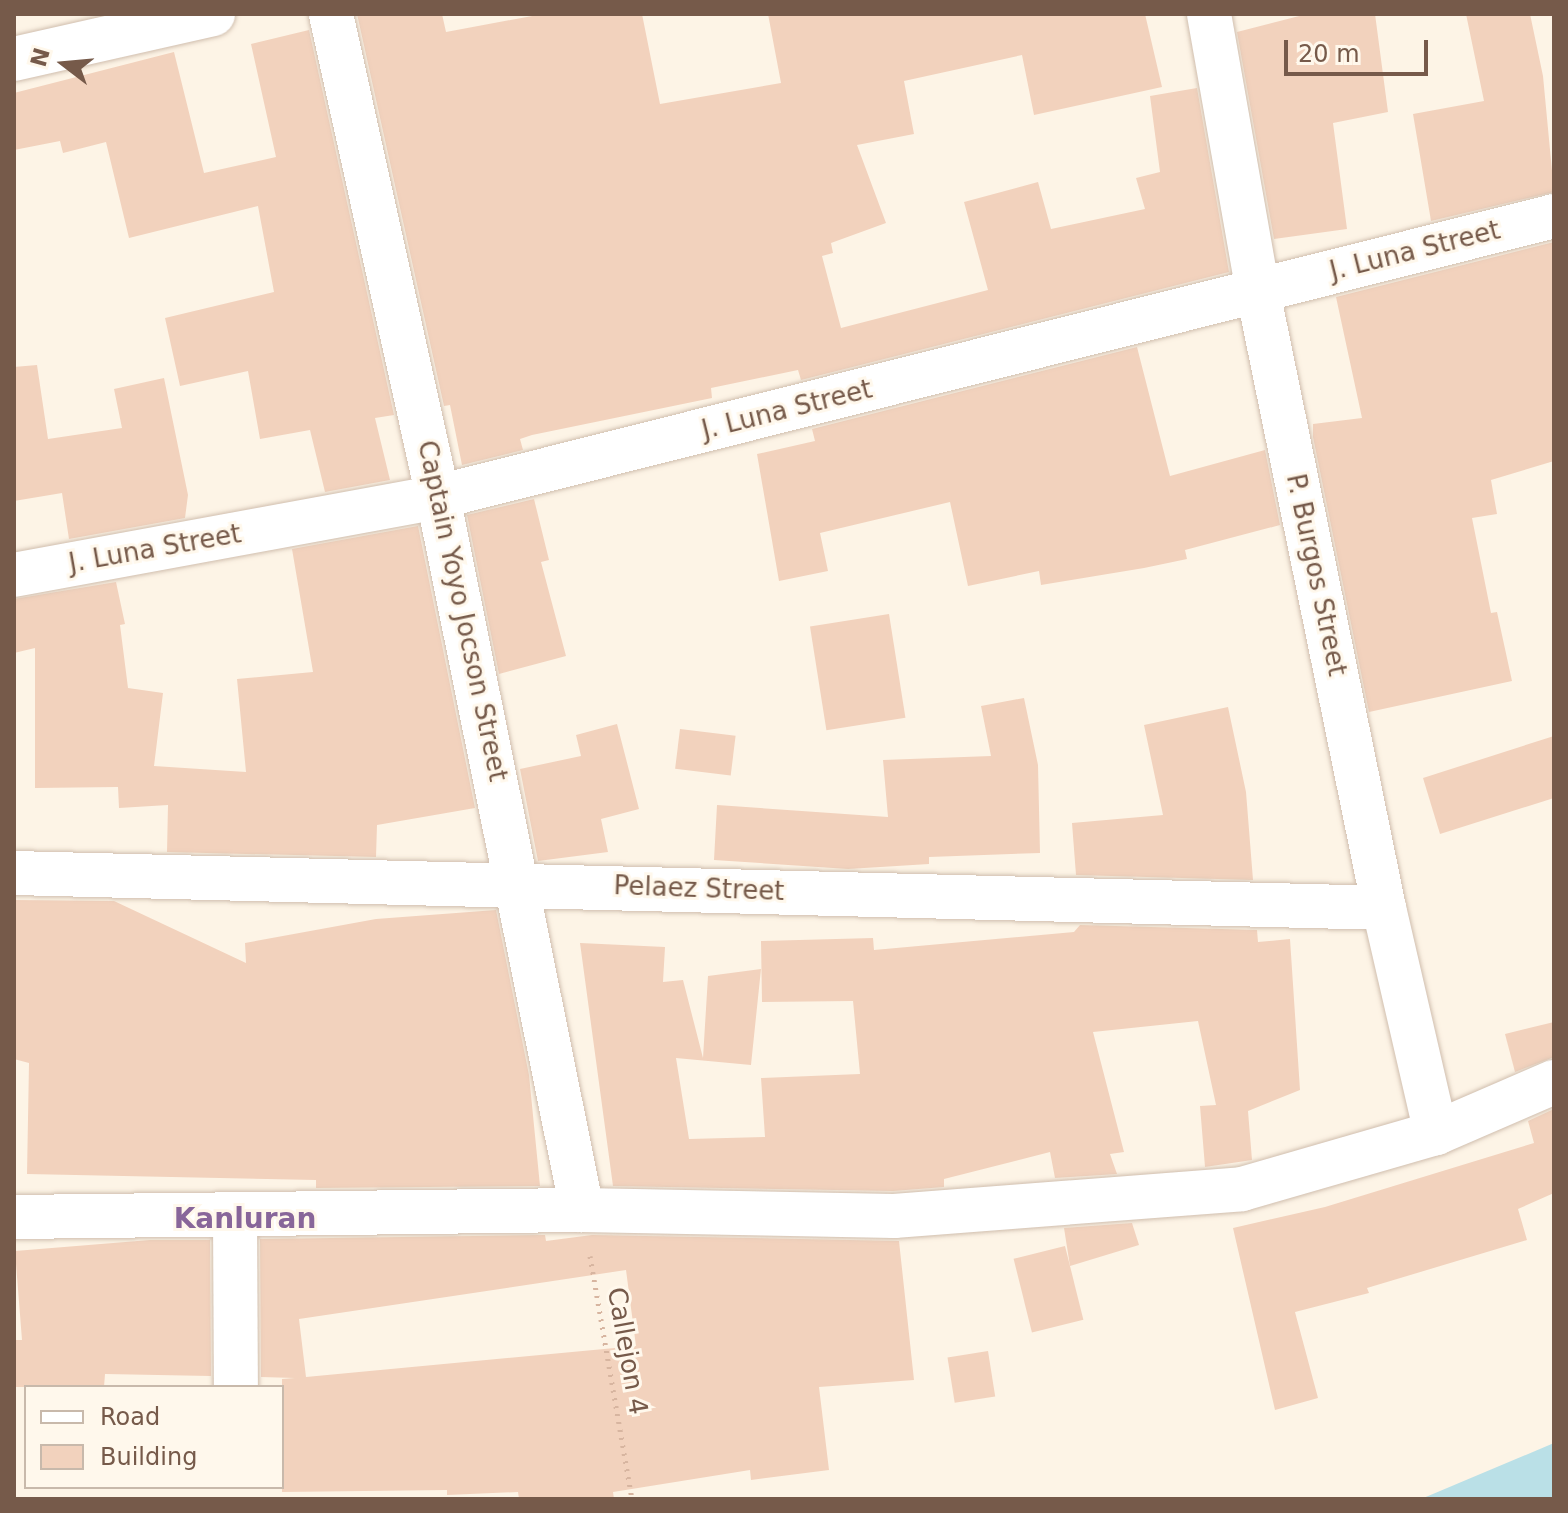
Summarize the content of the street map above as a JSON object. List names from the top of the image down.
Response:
{
  "streets": {
    "street": [
      "J. Luna Street",
      "P. Burgos Street",
      "Captain Yoyo Jocson Street",
      "Pelaez Street"
    ],
    "path": ["Callejon 4"]
  },
  "crossings": [
    ["J. Luna Street", "P. Burgos Street"],
    ["J. Luna Street", "Captain Yoyo Jocson Street"],
    ["P. Burgos Street", "Pelaez Street"],
    ["Captain Yoyo Jocson Street", "Pelaez Street"],
    ["Captain Yoyo Jocson Street", "Callejon 4"]
  ],
  "districts": ["Kanluran"],
  "legend": ["Road", "Building"],
  "scale_bar": "20 m",
  "north": "left"
}
